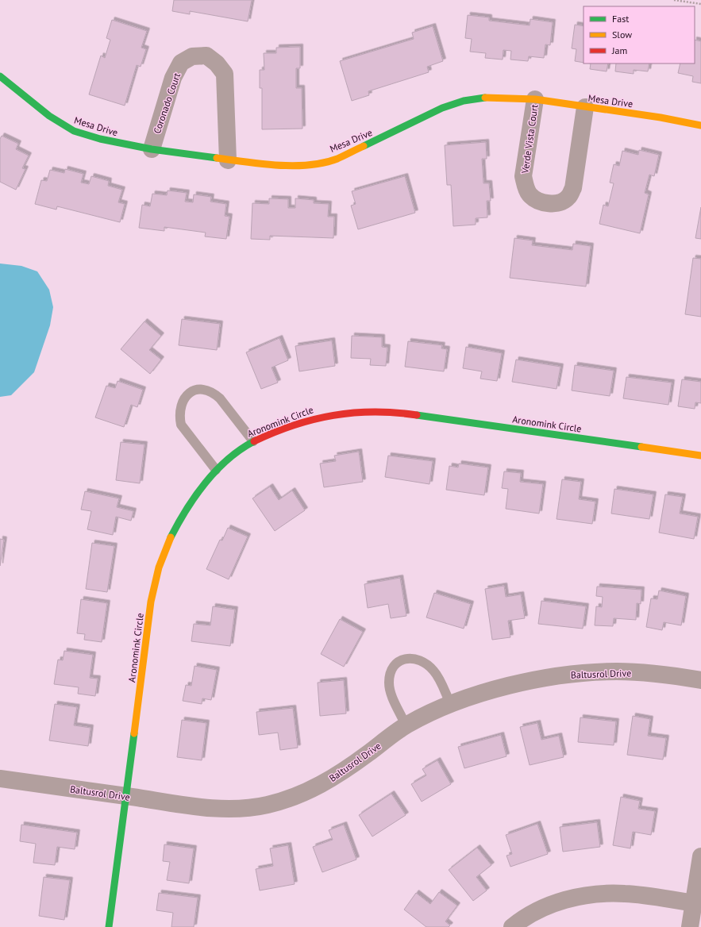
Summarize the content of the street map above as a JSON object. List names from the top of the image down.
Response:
{
  "streets": {
    "street": [
      "Mesa Drive",
      "Coronado Court",
      "Verde Vista Court",
      "Aronomink Circle",
      "Baltusrol Drive"
    ]
  },
  "crossings": [
    ["Mesa Drive", "Coronado Court"],
    ["Mesa Drive", "Verde Vista Court"],
    ["Aronomink Circle", "Baltusrol Drive"]
  ],
  "legend": ["Fast", "Slow", "Jam"]
}
